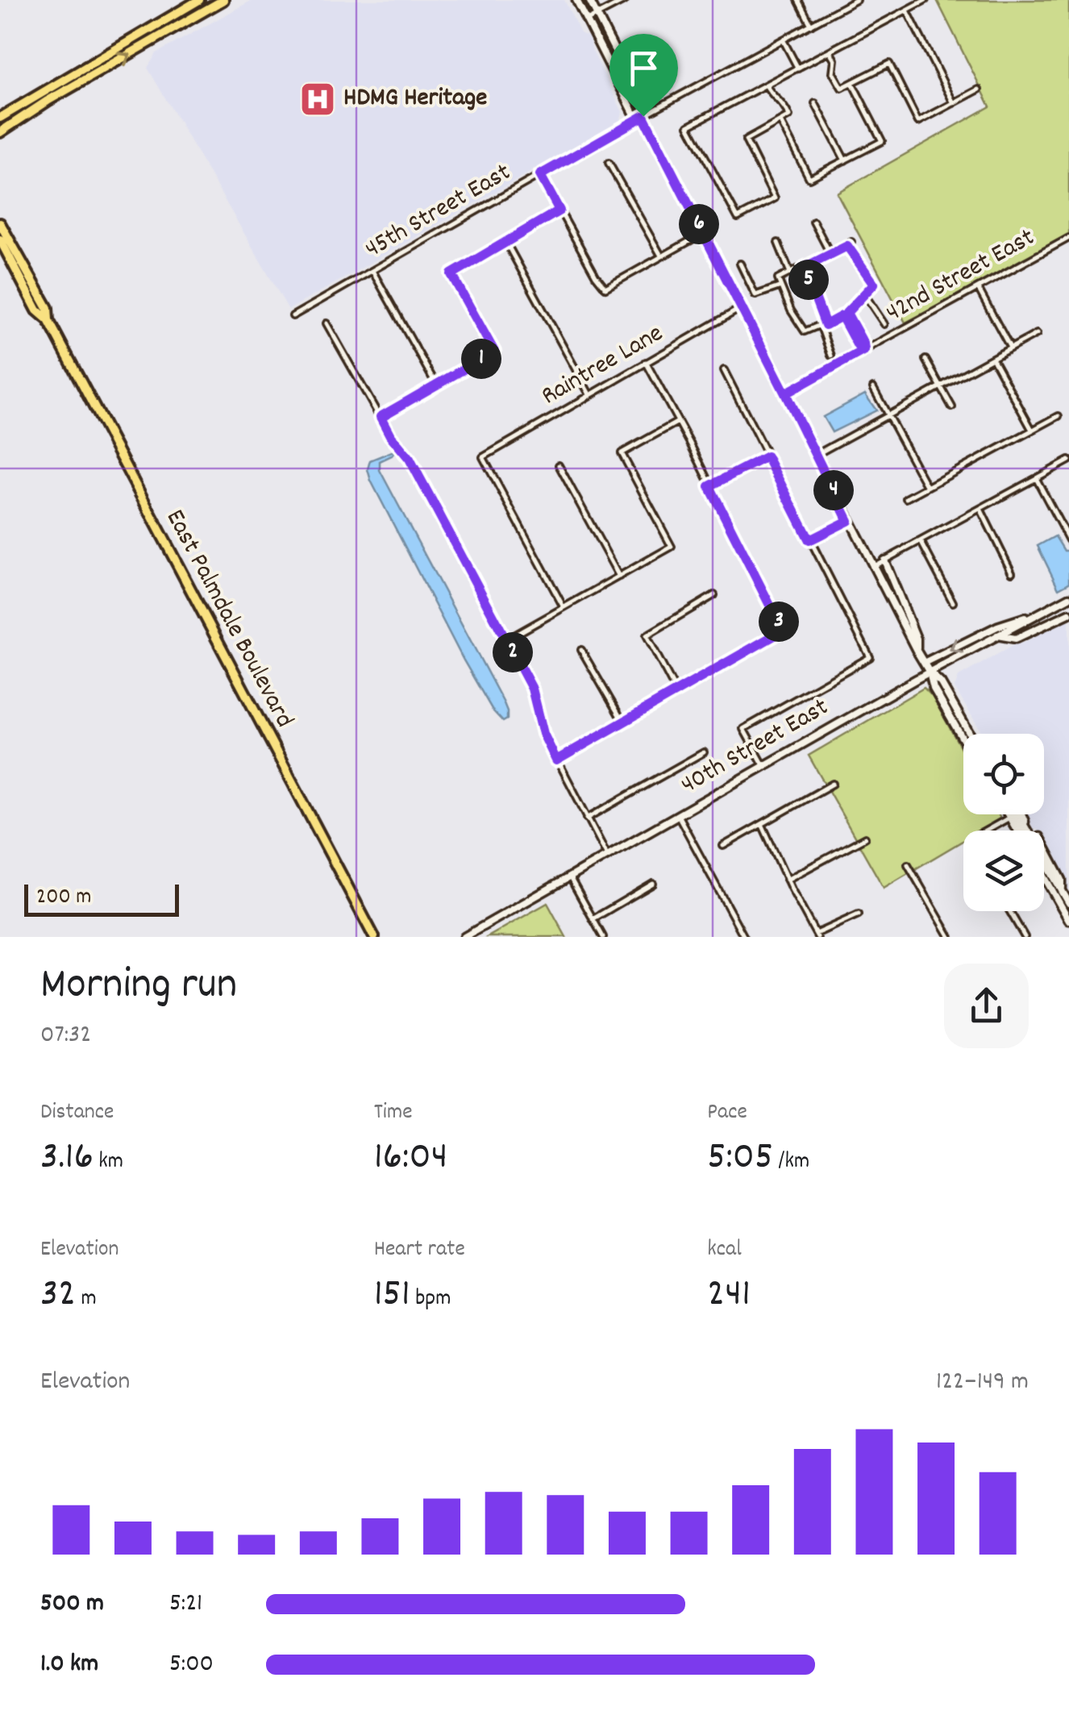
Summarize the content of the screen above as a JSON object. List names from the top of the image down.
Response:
{
  "streets": {
    "highway": ["East Palmdale Boulevard"],
    "main road": ["40th Street East"],
    "street": ["45th Street East", "42nd Street East", "Raintree Lane"]
  },
  "places": {
    "hospital": ["HDMG Heritage"]
  },
  "scale_bar": "200 m",
  "page": {
    "pins": [
      "6",
      "5",
      "1",
      "4",
      "3",
      "2"
    ],
    "scale": "200 m",
    "heading": ["Morning run", "07:32"],
    "stats": [
      ["Distance", "3.16 km"],
      ["Time", "16:04"],
      ["Pace", "5:05 /km"],
      ["Elevation", "32 m"],
      ["Heart rate", "151 bpm"],
      ["kcal", "241"]
    ],
    "chart": ["Elevation", "122–149 m"],
    "list": [
      {
        "name": "500 m",
        "note": "5:21"
      },
      {
        "name": "1.0 km",
        "note": "5:00"
      }
    ]
  }
}
